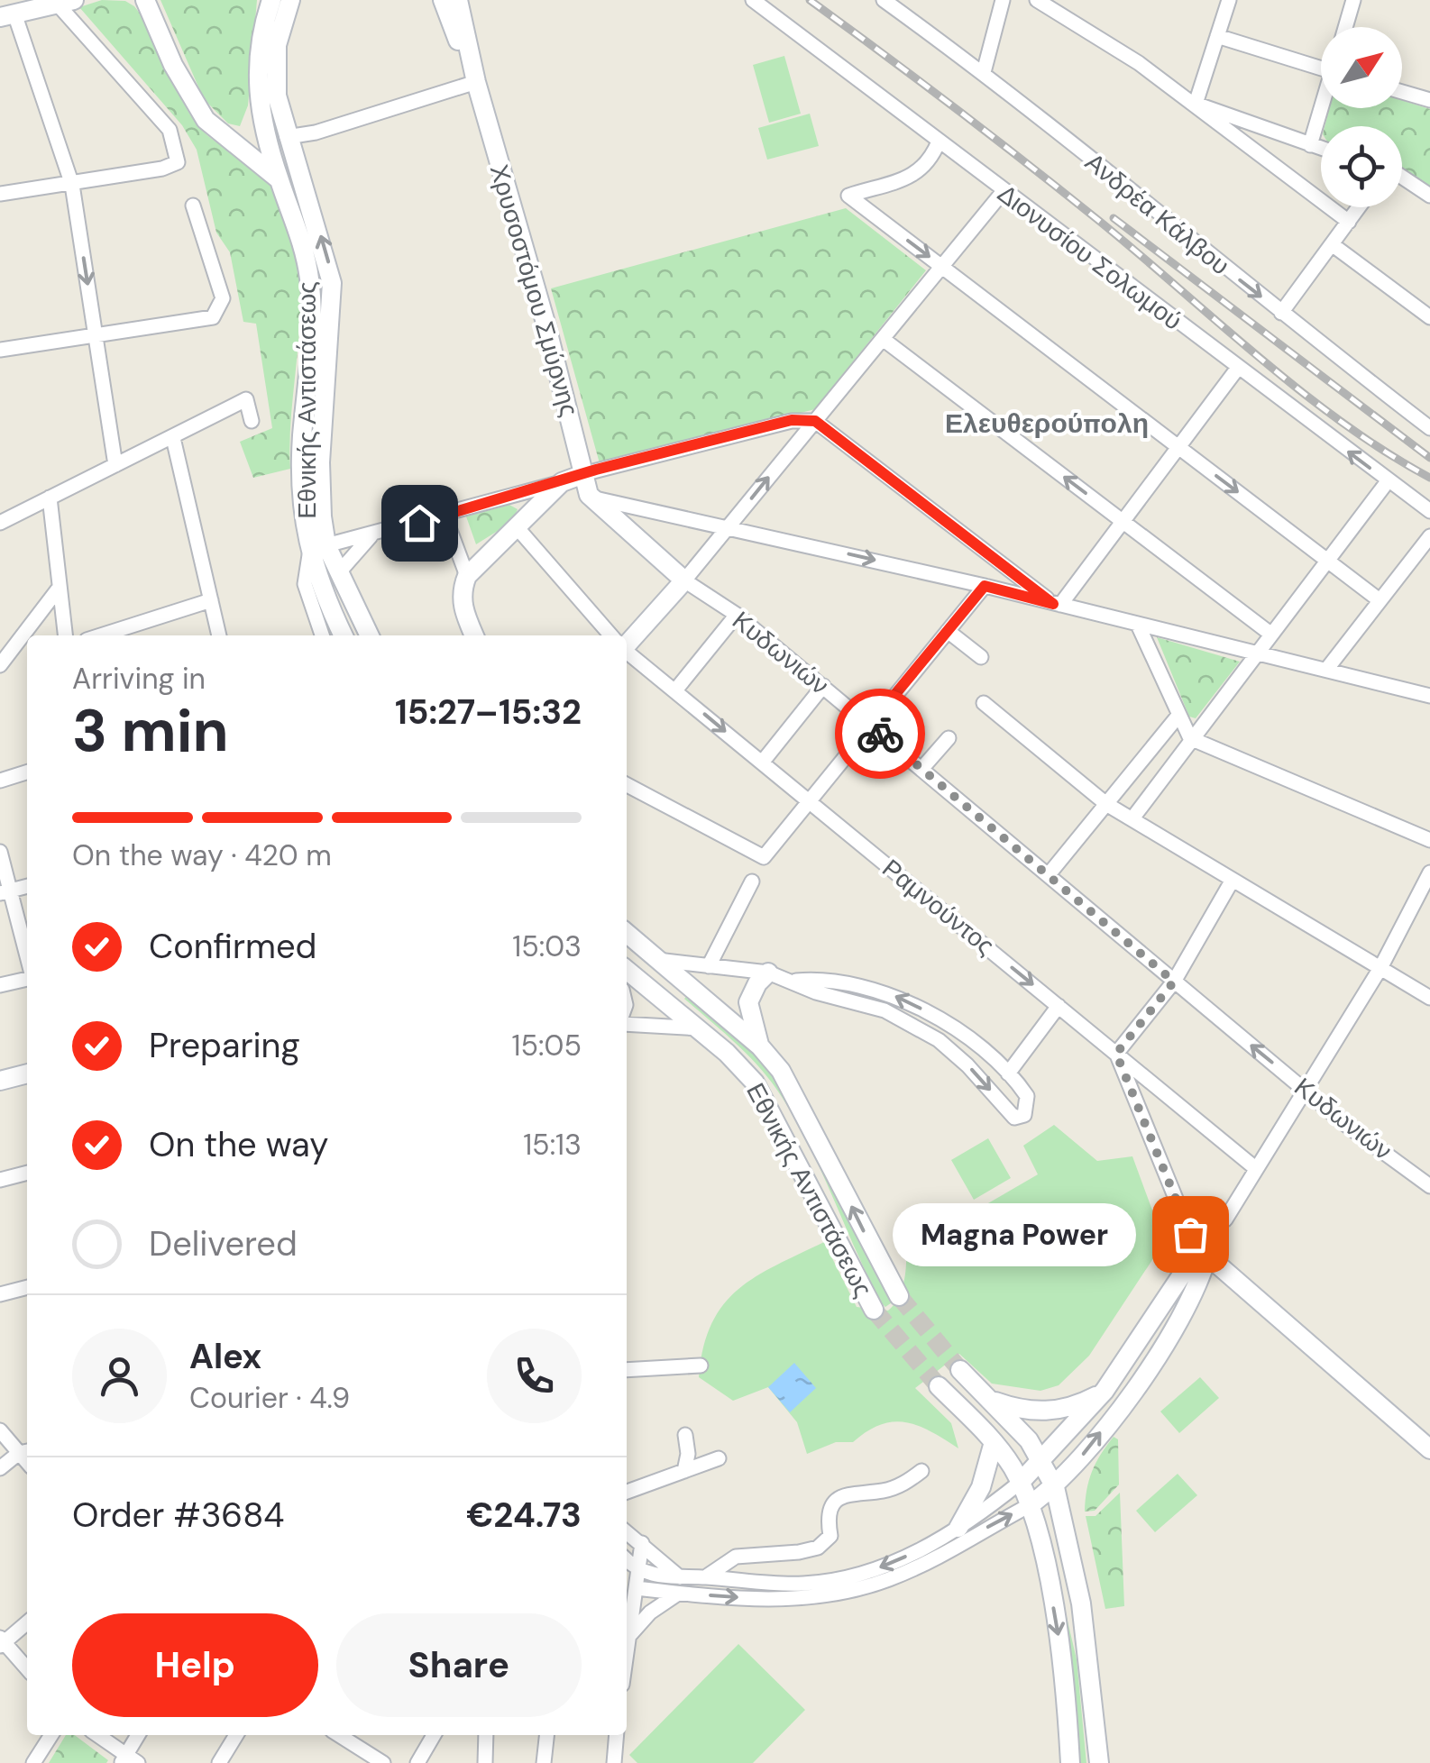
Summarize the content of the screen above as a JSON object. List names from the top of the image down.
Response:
{
  "streets": {
    "main road": ["Χρυσοστόμου Σμύρνης", "Εθνικής Αντιστάσεως", "Κυδωνιών"],
    "street": ["Ανδρέα Κάλβου", "Διονυσίου Σολωμού", "Ραμνούντος"]
  },
  "crossings": [
    ["Χρυσοστόμου Σμύρνης", "Κυδωνιών"]
  ],
  "districts": ["Ελευθερούπολη"],
  "places": ["Magna Power"],
  "north": "top right",
  "page": {
    "heading": ["3 min", "Arriving in", "15:27–15:32"],
    "panel": [
      "Alex",
      "Courier · 4.9",
      "Order #3684",
      "€24.73"
    ],
    "bar": "On the way · 420 m",
    "list": [
      ["Confirmed", "15:03"],
      ["Preparing", "15:05"],
      ["On the way", "15:13"],
      "Delivered"
    ],
    "bubble": "Magna Power",
    "buttons": ["Help", "Share"]
  }
}
